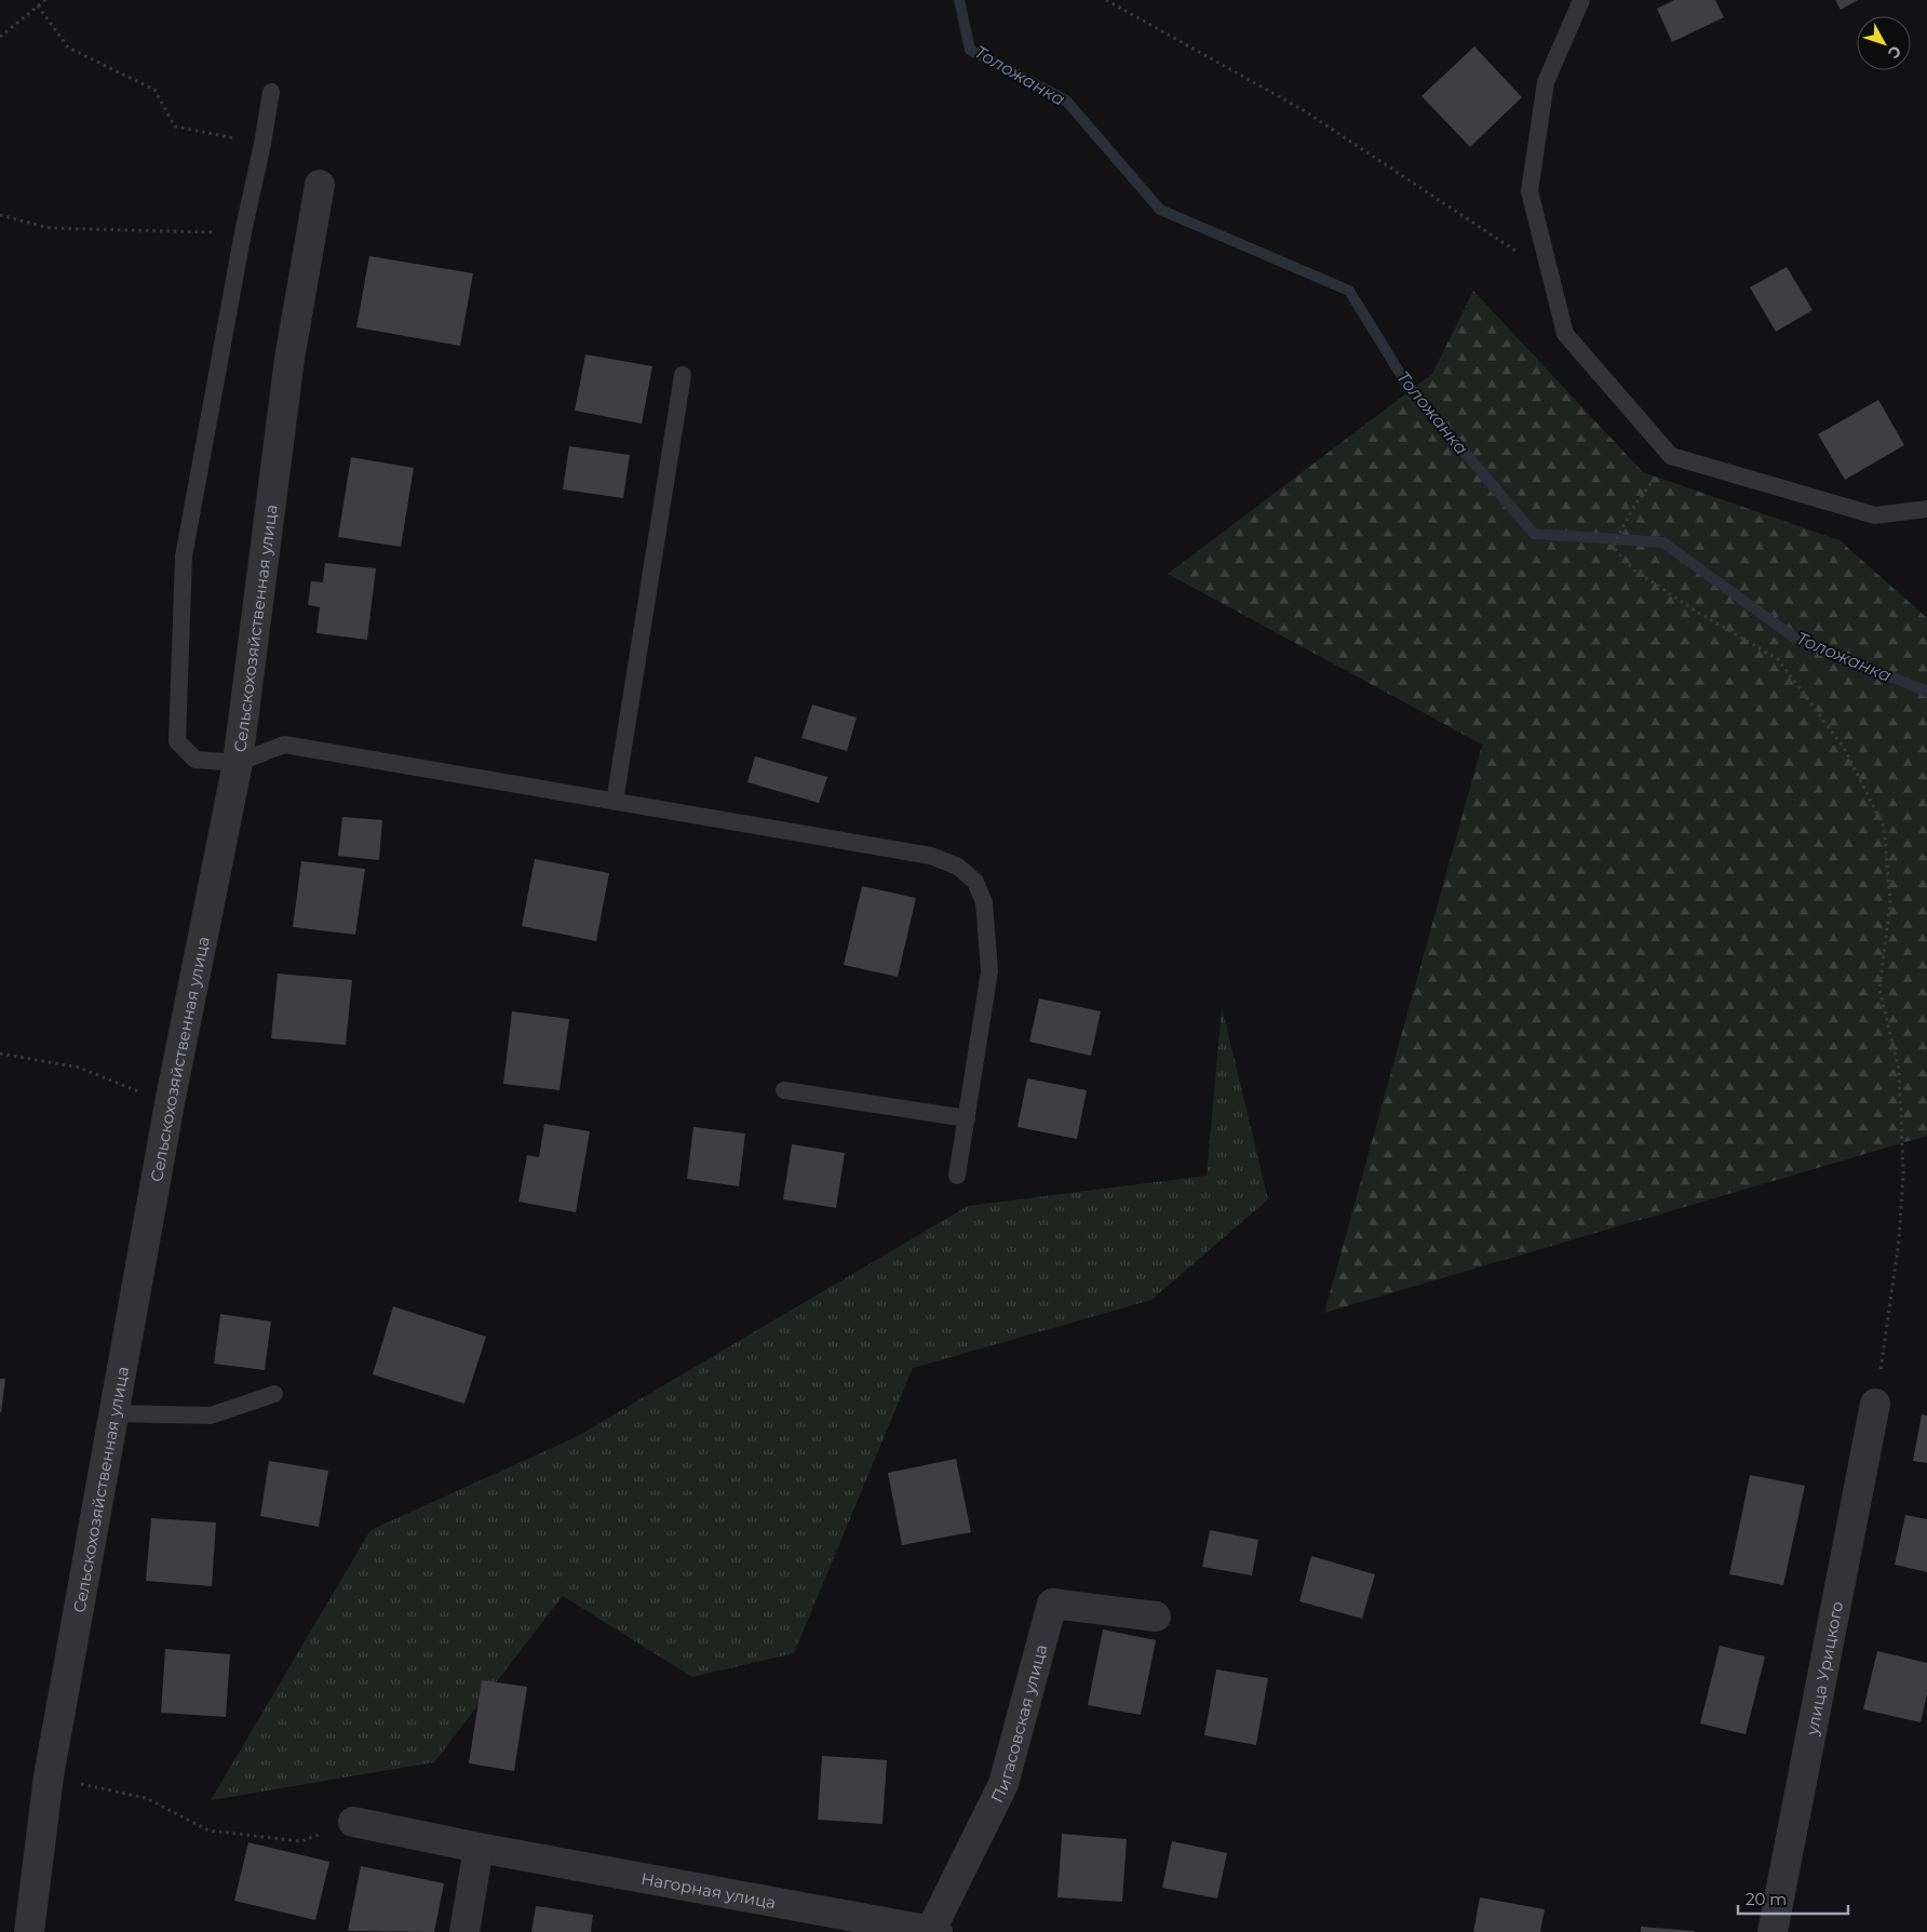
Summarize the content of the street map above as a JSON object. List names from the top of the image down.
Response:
{
  "streets": {
    "street": [
      "Сельскохозяйственная улица",
      "улица Урицкого",
      "Пигасовская улица",
      "Нагорная улица"
    ]
  },
  "crossings": [
    ["Пигасовская улица", "Нагорная улица"]
  ],
  "water": ["Толожанка"],
  "scale_bar": "20 m",
  "north": "bottom right"
}
